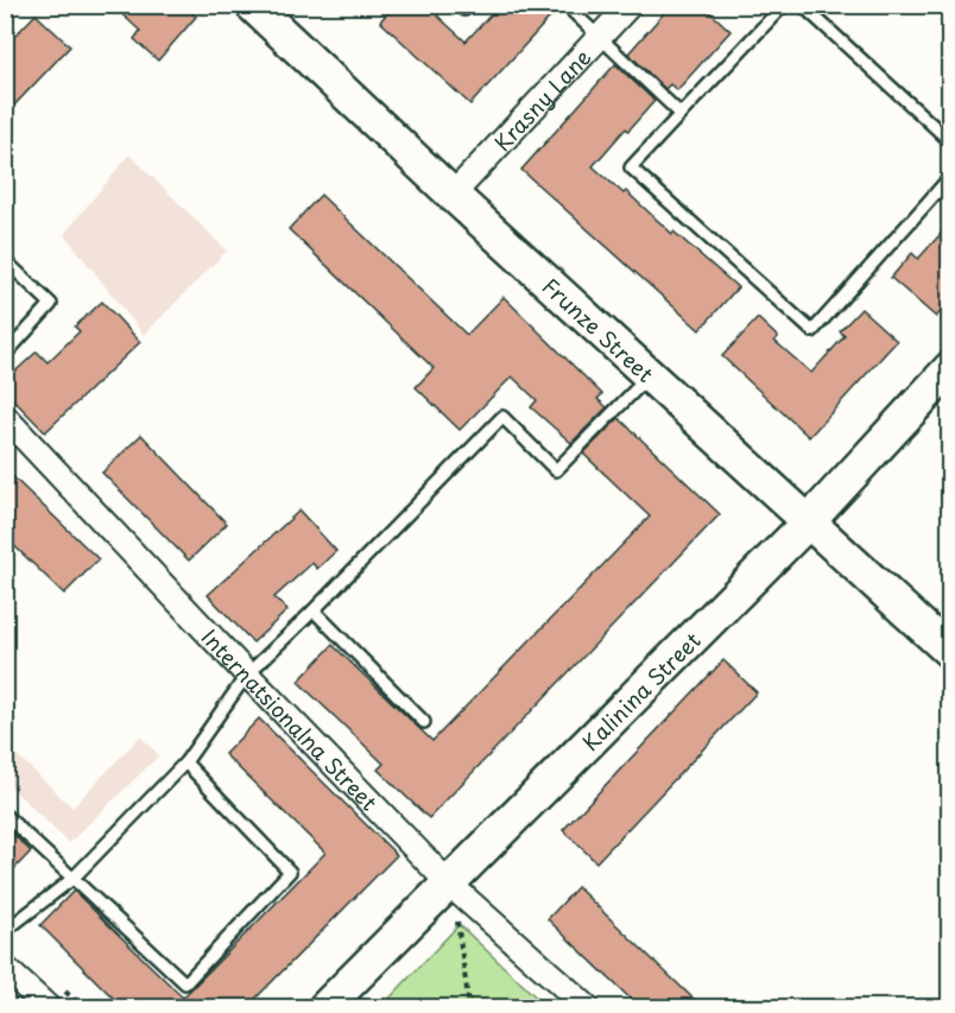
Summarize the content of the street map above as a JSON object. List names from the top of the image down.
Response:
{
  "streets": {
    "street": [
      "Krasny Lane",
      "Frunze Street",
      "Kalinina Street",
      "Internatsionalna Street"
    ]
  },
  "crossings": [
    ["Krasny Lane", "Frunze Street"],
    ["Frunze Street", "Kalinina Street"],
    ["Kalinina Street", "Internatsionalna Street"]
  ]
}
